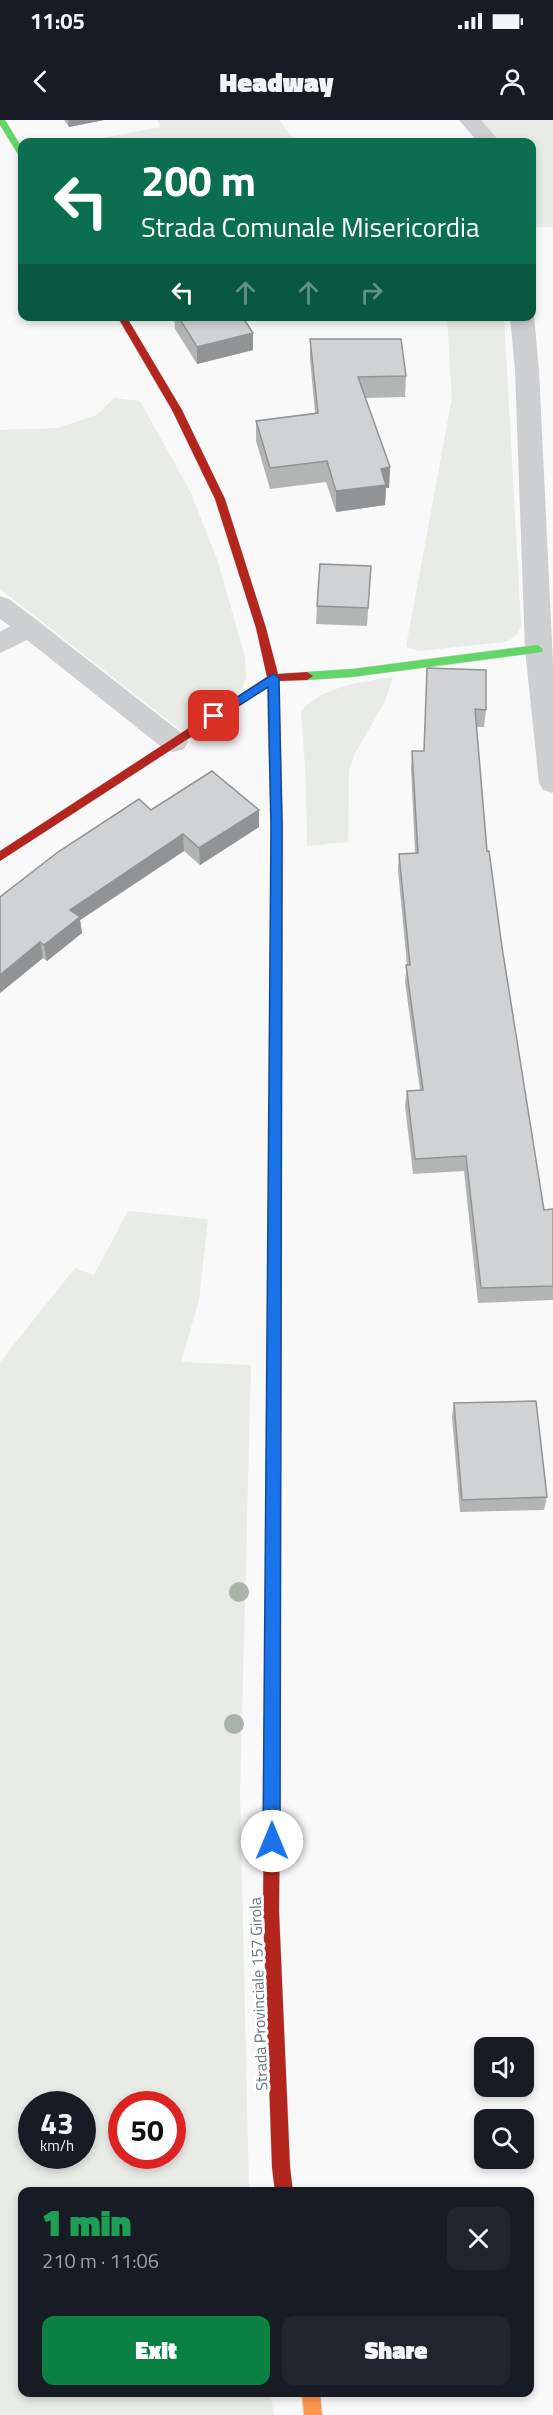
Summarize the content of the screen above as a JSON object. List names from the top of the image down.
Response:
{
  "streets": {
    "main road": ["Strada Provinciale 157 Girola"]
  },
  "page": {
    "status": "11:05",
    "header": "Headway",
    "turn": ["200 m", "Strada Comunale Misericordia"],
    "speed": "43 km/h",
    "limit": "50",
    "heading": ["1 min", "210 m · 11:06"],
    "buttons": ["Exit", "Share"]
  }
}
